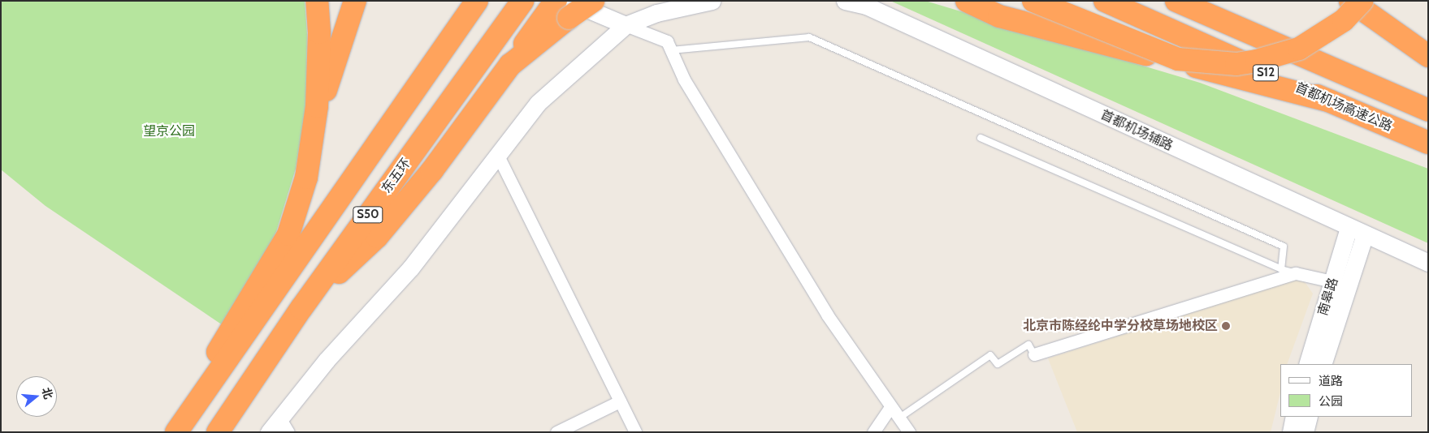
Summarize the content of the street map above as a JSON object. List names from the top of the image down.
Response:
{
  "streets": {
    "highway": [
      "S12",
      "首都机场高速公路",
      "东五环",
      "S50"
    ],
    "street": ["首都机场辅路", "南皋路"]
  },
  "crossings": [
    ["首都机场辅路", "南皋路"]
  ],
  "parks": ["望京公园"],
  "places": ["北京市陈经纶中学分校草场地校区"],
  "legend": ["道路", "公园"],
  "north": "right"
}
